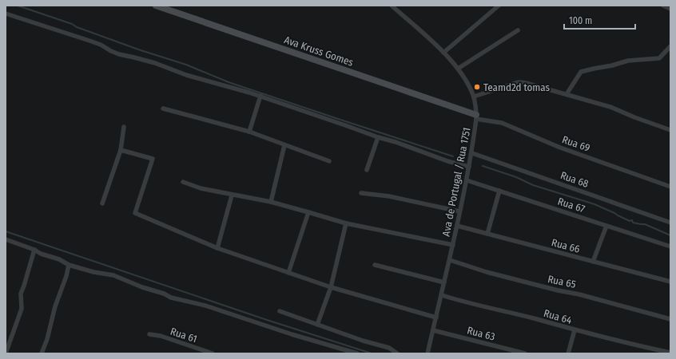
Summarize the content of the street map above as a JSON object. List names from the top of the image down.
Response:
{
  "streets": {
    "street": [
      "Ava Kruss Gomes",
      "Rua 69",
      "Rua 68",
      "Ava de Portugal / Rua 1751",
      "Rua 67",
      "Rua 66",
      "Rua 65",
      "Rua 64",
      "Rua 63",
      "Rua 61"
    ]
  },
  "crossings": [
    ["Ava Kruss Gomes", "Rua 69"],
    ["Ava Kruss Gomes", "Ava de Portugal / Rua 1751"],
    ["Rua 69", "Ava de Portugal / Rua 1751"],
    ["Rua 68", "Ava de Portugal / Rua 1751"],
    ["Ava de Portugal / Rua 1751", "Rua 67"],
    ["Ava de Portugal / Rua 1751", "Rua 66"],
    ["Ava de Portugal / Rua 1751", "Rua 65"],
    ["Ava de Portugal / Rua 1751", "Rua 64"],
    ["Ava de Portugal / Rua 1751", "Rua 63"]
  ],
  "places": ["Teamd2d tomas"],
  "scale_bar": "100 m"
}
